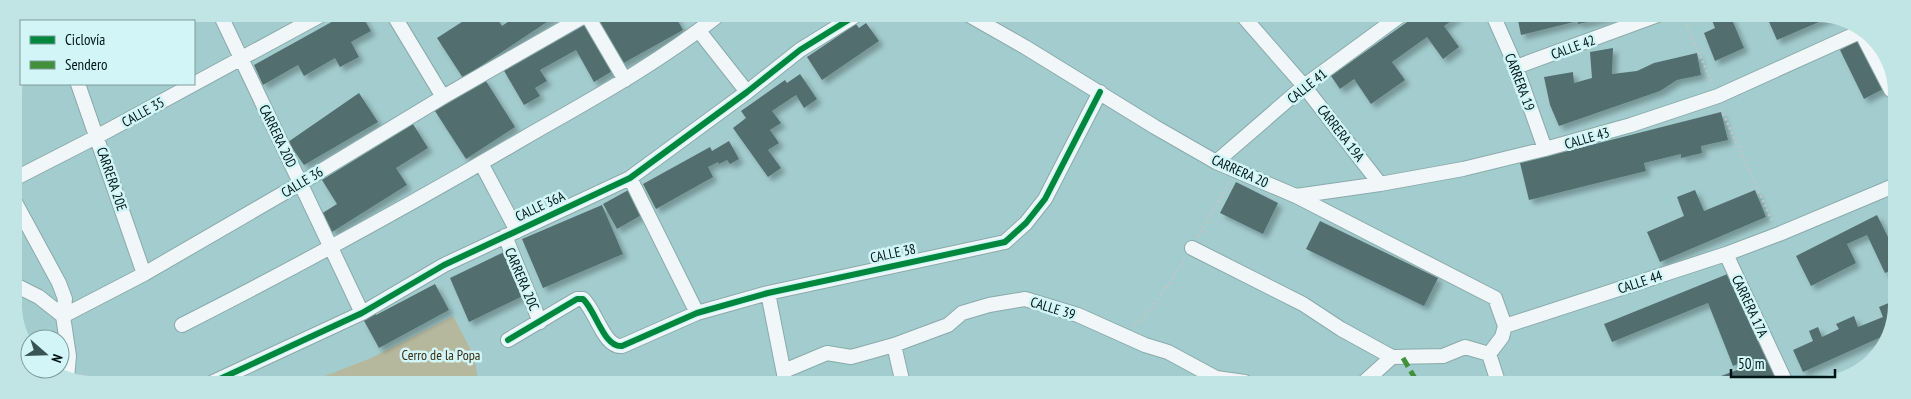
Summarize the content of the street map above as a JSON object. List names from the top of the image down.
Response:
{
  "streets": {
    "street": [
      "CALLE 42",
      "CARRERA 19",
      "CALLE 41",
      "CALLE 35",
      "CARRERA 19A",
      "CARRERA 20D",
      "CALLE 43",
      "CARRERA 20",
      "CARRERA 20E",
      "CALLE 36",
      "CALLE 36A",
      "CALLE 38",
      "CARRERA 20C",
      "CALLE 44",
      "CARRERA 17A",
      "CALLE 39"
    ]
  },
  "crossings": [
    ["CALLE 42", "CARRERA 19"],
    ["CARRERA 19", "CALLE 43"],
    ["CALLE 41", "CARRERA 19A"],
    ["CALLE 41", "CARRERA 20"],
    ["CALLE 35", "CARRERA 20D"],
    ["CALLE 35", "CARRERA 20E"],
    ["CARRERA 19A", "CALLE 43"],
    ["CARRERA 20D", "CALLE 36"],
    ["CARRERA 20D", "CALLE 36A"],
    ["CALLE 43", "CARRERA 20"],
    ["CARRERA 20", "CALLE 38"],
    ["CARRERA 20", "CALLE 44"],
    ["CARRERA 20E", "CALLE 36"],
    ["CALLE 36A", "CARRERA 20C"],
    ["CALLE 38", "CARRERA 20C"],
    ["CALLE 44", "CARRERA 17A"]
  ],
  "parks": ["Cerro de la Popa"],
  "legend": ["Ciclovía", "Sendero"],
  "scale_bar": "50 m",
  "north": "right"
}
